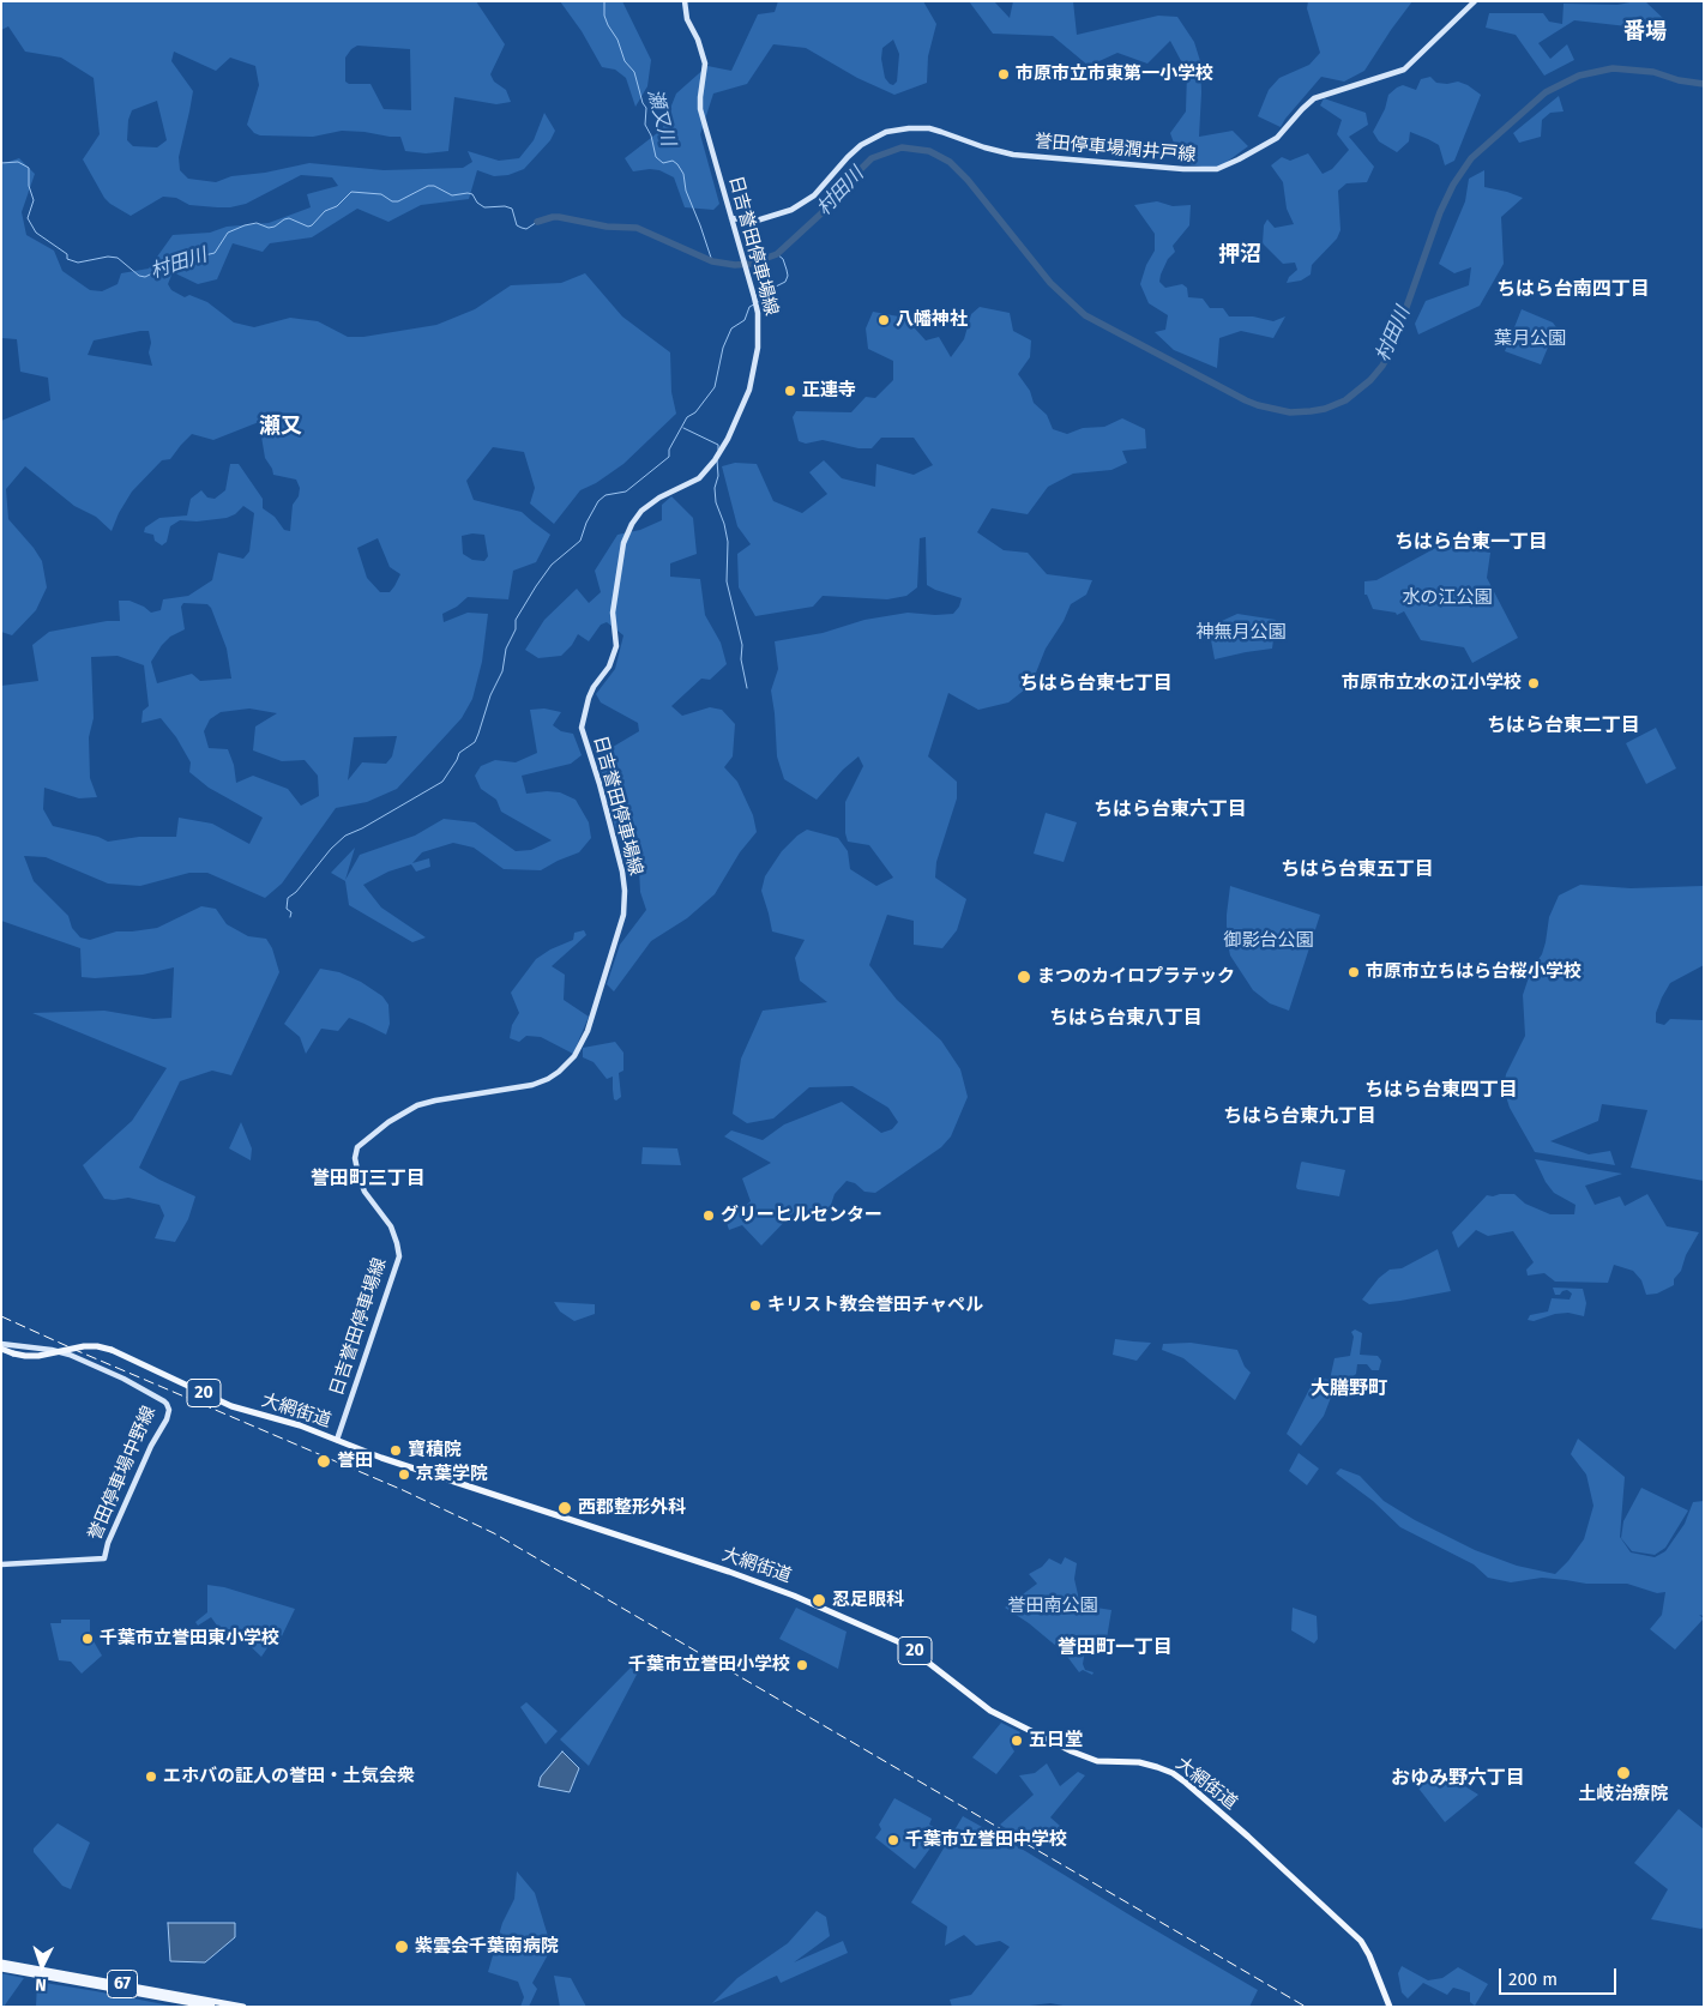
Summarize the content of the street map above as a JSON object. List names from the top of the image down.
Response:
{
  "streets": {
    "main road": [
      "誉田停車場潤井戸線",
      "日吉誉田停車場線",
      "20",
      "大網街道",
      "誉田停車場中野線",
      "67"
    ]
  },
  "crossings": [
    ["誉田停車場潤井戸線", "日吉誉田停車場線"],
    ["日吉誉田停車場線", "大網街道"]
  ],
  "districts": [
    "番場",
    "押沼",
    "ちはら台南四丁目",
    "瀬又",
    "ちはら台東一丁目",
    "ちはら台東七丁目",
    "ちはら台東二丁目",
    "ちはら台東六丁目",
    "ちはら台東五丁目",
    "ちはら台東八丁目",
    "ちはら台東四丁目",
    "ちはら台東九丁目",
    "誉田町三丁目",
    "大膳野町",
    "誉田町一丁目",
    "おゆみ野六丁目"
  ],
  "water": ["瀬又川", "村田川"],
  "parks": [
    "葉月公園",
    "水の江公園",
    "神無月公園",
    "御影台公園",
    "誉田南公園"
  ],
  "places": [
    "市原市立市東第一小学校",
    "八幡神社",
    "正連寺",
    "市原市立水の江小学校",
    "市原市立ちはら台桜小学校",
    "まつのカイロプラテック",
    "グリーヒルセンター",
    "キリスト教会誉田チャペル",
    "寶積院",
    "誉田",
    "京葉学院",
    "西郡整形外科",
    "忍足眼科",
    "千葉市立誉田東小学校",
    "千葉市立誉田小学校",
    "五日堂",
    "土岐治療院",
    "エホバの証人の誉田・土気会衆",
    "千葉市立誉田中学校",
    "紫雲会千葉南病院"
  ],
  "scale_bar": "200 m",
  "north": "bottom"
}
